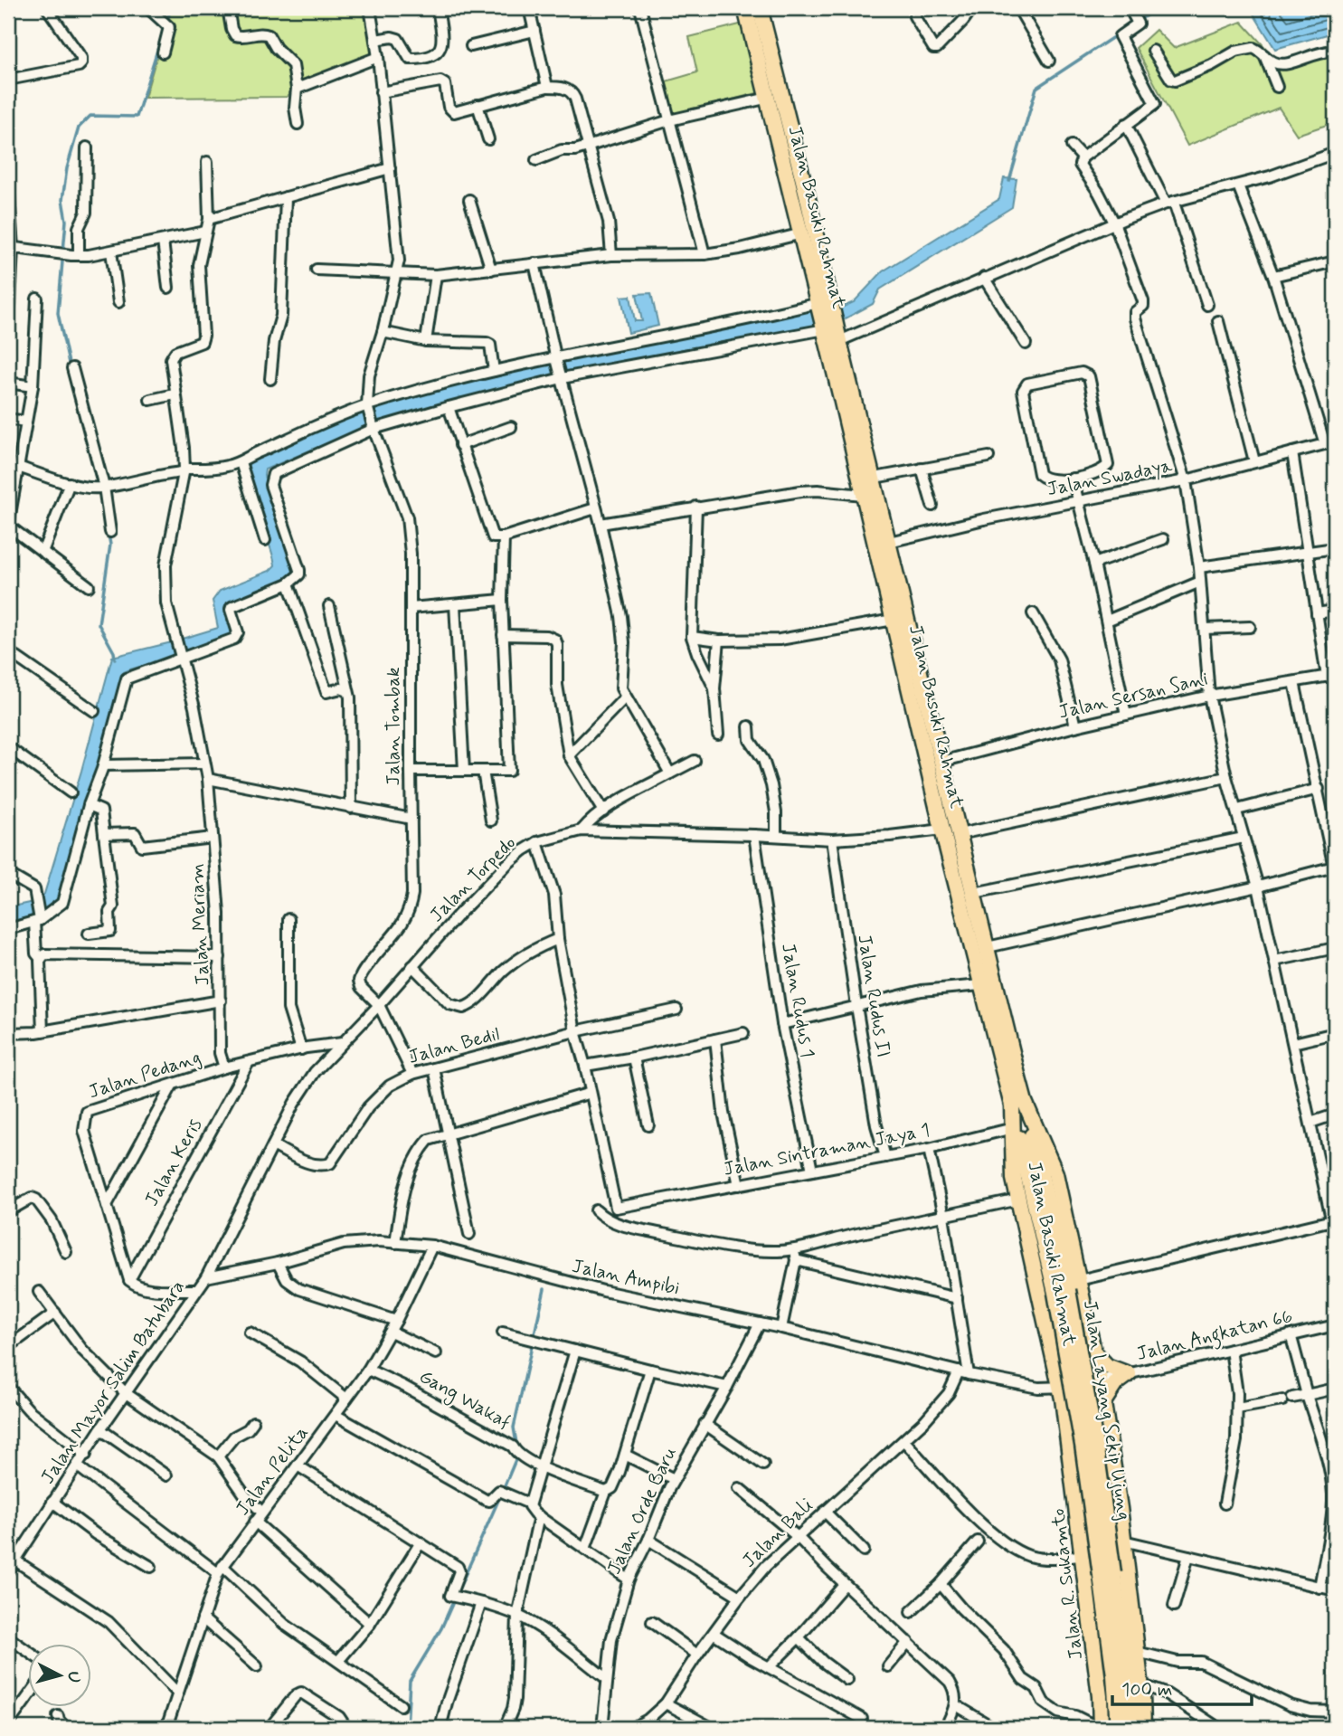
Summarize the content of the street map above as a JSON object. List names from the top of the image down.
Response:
{
  "streets": {
    "highway": ["Jalan Basuki Rahmat", "Jalan Layang Sekip Ujung", "Jalan R. Sukamto"],
    "street": [
      "Jalan Swadaya",
      "Jalan Sersan Sani",
      "Jalan Tombak",
      "Jalan Torpedo",
      "Jalan Meriam",
      "Jalan Rudus II",
      "Jalan Rudus 1",
      "Jalan Bedil",
      "Jalan Pedang",
      "Jalan Sintraman Jaya 1",
      "Jalan Keris",
      "Jalan Ampibi",
      "Jalan Angkatan 66",
      "Jalan Mayor Salim Batubara",
      "Gang Wakaf",
      "Jalan Pelita",
      "Jalan Orde Baru",
      "Jalan Bali"
    ]
  },
  "crossings": [
    ["Jalan Basuki Rahmat", "Jalan Swadaya"],
    ["Jalan Basuki Rahmat", "Jalan Sersan Sani"],
    ["Jalan Basuki Rahmat", "Jalan Torpedo"],
    ["Jalan Basuki Rahmat", "Jalan Sintraman Jaya 1"],
    ["Jalan Basuki Rahmat", "Jalan Ampibi"],
    ["Jalan Basuki Rahmat", "Jalan Angkatan 66"],
    ["Jalan Basuki Rahmat", "Jalan Layang Sekip Ujung"],
    ["Jalan Basuki Rahmat", "Jalan R. Sukamto"],
    ["Jalan Tombak", "Jalan Torpedo"],
    ["Jalan Torpedo", "Jalan Rudus II"],
    ["Jalan Torpedo", "Jalan Rudus 1"],
    ["Jalan Torpedo", "Jalan Bedil"],
    ["Jalan Torpedo", "Jalan Pedang"],
    ["Jalan Torpedo", "Jalan Ampibi"],
    ["Jalan Torpedo", "Jalan Mayor Salim Batubara"],
    ["Jalan Meriam", "Jalan Pedang"],
    ["Jalan Rudus II", "Jalan Sintraman Jaya 1"],
    ["Jalan Rudus 1", "Jalan Sintraman Jaya 1"],
    ["Jalan Pedang", "Jalan Keris"],
    ["Jalan Ampibi", "Jalan Angkatan 66"],
    ["Jalan Ampibi", "Jalan Mayor Salim Batubara"],
    ["Jalan Ampibi", "Jalan Pelita"],
    ["Jalan Ampibi", "Jalan Orde Baru"],
    ["Jalan Ampibi", "Jalan Bali"],
    ["Gang Wakaf", "Jalan Pelita"]
  ],
  "scale_bar": "100 m",
  "north": "right"
}
